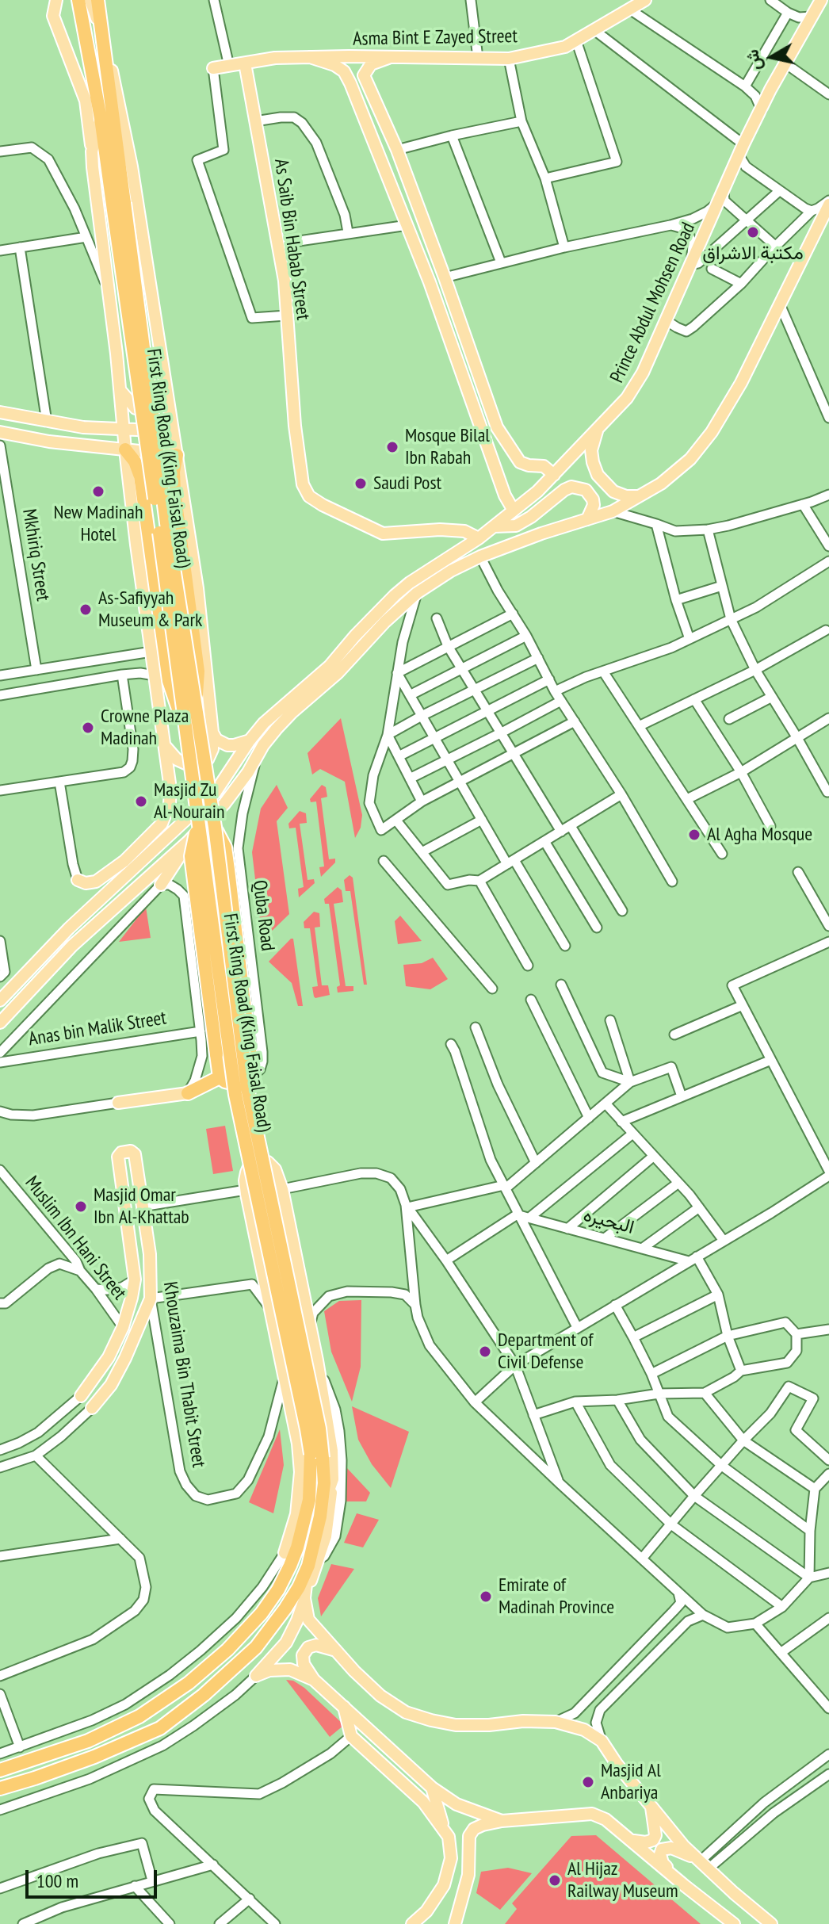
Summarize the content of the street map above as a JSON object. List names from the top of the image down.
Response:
{
  "streets": {
    "highway": ["First Ring Road (King Faisal Road)"],
    "main road": [
      "Asma Bint E Zayed Street",
      "As Saib Bin Habab Street",
      "Prince Abdul Mohsen Road",
      "Khouzaima Bin Thabit Street"
    ],
    "street": [
      "Mkhiriq Street",
      "Quba Road",
      "Anas bin Malik Street",
      "البحيره",
      "Muslim Ibn Hani Street"
    ]
  },
  "crossings": [
    ["Asma Bint E Zayed Street", "As Saib Bin Habab Street"],
    ["As Saib Bin Habab Street", "Prince Abdul Mohsen Road"]
  ],
  "places": [
    "مكتبة الاشراق",
    "Mosque Bilal Ibn Rabah",
    "Saudi Post",
    "New Madinah Hotel",
    "As-Safiyyah Museum & Park",
    "Crowne Plaza Madinah",
    "Masjid Zu Al-Nourain",
    "Al Agha Mosque",
    "Masjid Omar Ibn Al-Khattab",
    "Department of Civil Defense",
    "Emirate of Madinah Province",
    "Masjid Al Anbariya",
    "Al Hijaz Railway Museum"
  ],
  "scale_bar": "100 m",
  "north": "left"
}
